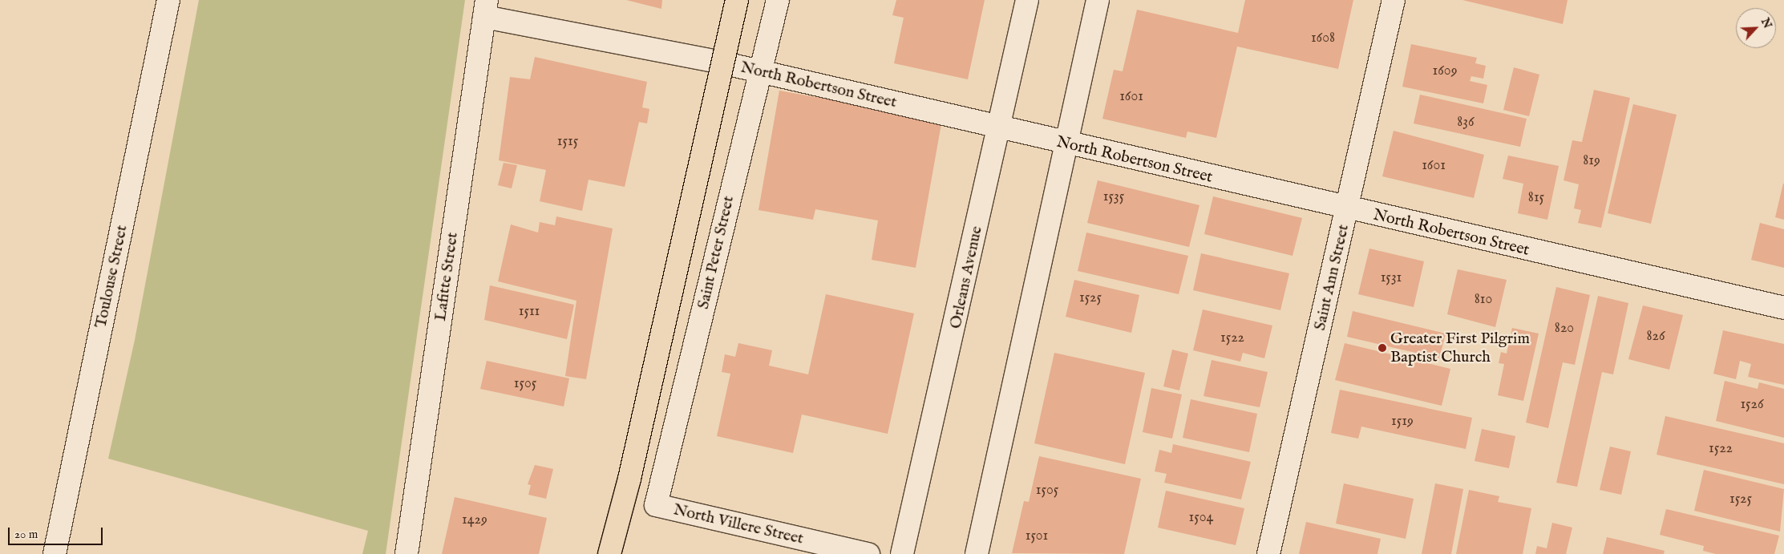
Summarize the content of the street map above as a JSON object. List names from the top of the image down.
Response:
{
  "streets": {
    "street": [
      "North Robertson Street",
      "Saint Peter Street",
      "Toulouse Street",
      "Lafitte Street",
      "Orleans Avenue",
      "Saint Ann Street",
      "North Villere Street"
    ]
  },
  "crossings": [
    ["North Robertson Street", "Saint Peter Street"],
    ["North Robertson Street", "Lafitte Street"],
    ["North Robertson Street", "Orleans Avenue"],
    ["North Robertson Street", "Saint Ann Street"],
    ["Saint Peter Street", "North Villere Street"]
  ],
  "places": ["Greater First Pilgrim Baptist Church"],
  "house_numbers": [
    "1608",
    "1609",
    "1601",
    "836",
    "1515",
    "819",
    "1601",
    "1535",
    "815",
    "1531",
    "1525",
    "810",
    "1511",
    "820",
    "826",
    "1522",
    "1505",
    "1526",
    "1519",
    "1522",
    "1505",
    "1525",
    "1504",
    "1429",
    "1501"
  ],
  "scale_bar": "20 m",
  "north": "top right"
}
